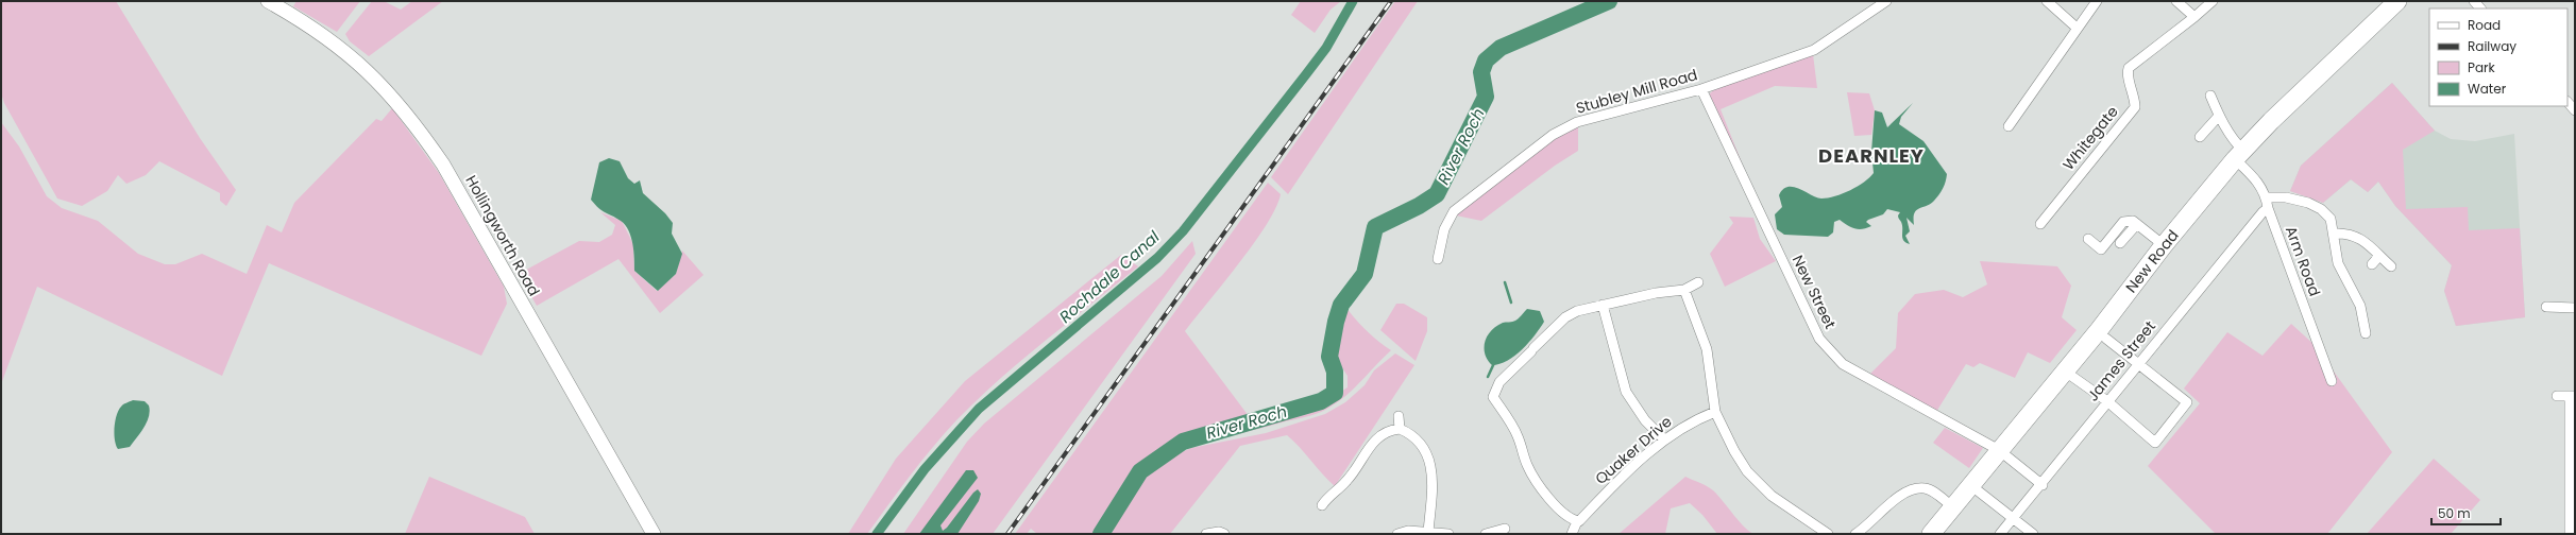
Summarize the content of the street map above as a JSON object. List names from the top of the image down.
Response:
{
  "streets": {
    "highway": ["New Road"],
    "main road": ["Hollingworth Road"],
    "street": [
      "Stubley Mill Road",
      "Whitegate",
      "Arm Road",
      "New Street",
      "James Street",
      "Quaker Drive"
    ]
  },
  "crossings": [
    ["Stubley Mill Road", "New Street"],
    ["New Road", "Arm Road"],
    ["New Road", "New Street"],
    ["Arm Road", "James Street"],
    ["New Street", "James Street"]
  ],
  "districts": ["DEARNLEY"],
  "water": ["River Roch", "Rochdale Canal"],
  "legend": [
    "Road",
    "Railway",
    "Park",
    "Water"
  ],
  "scale_bar": "50 m"
}
